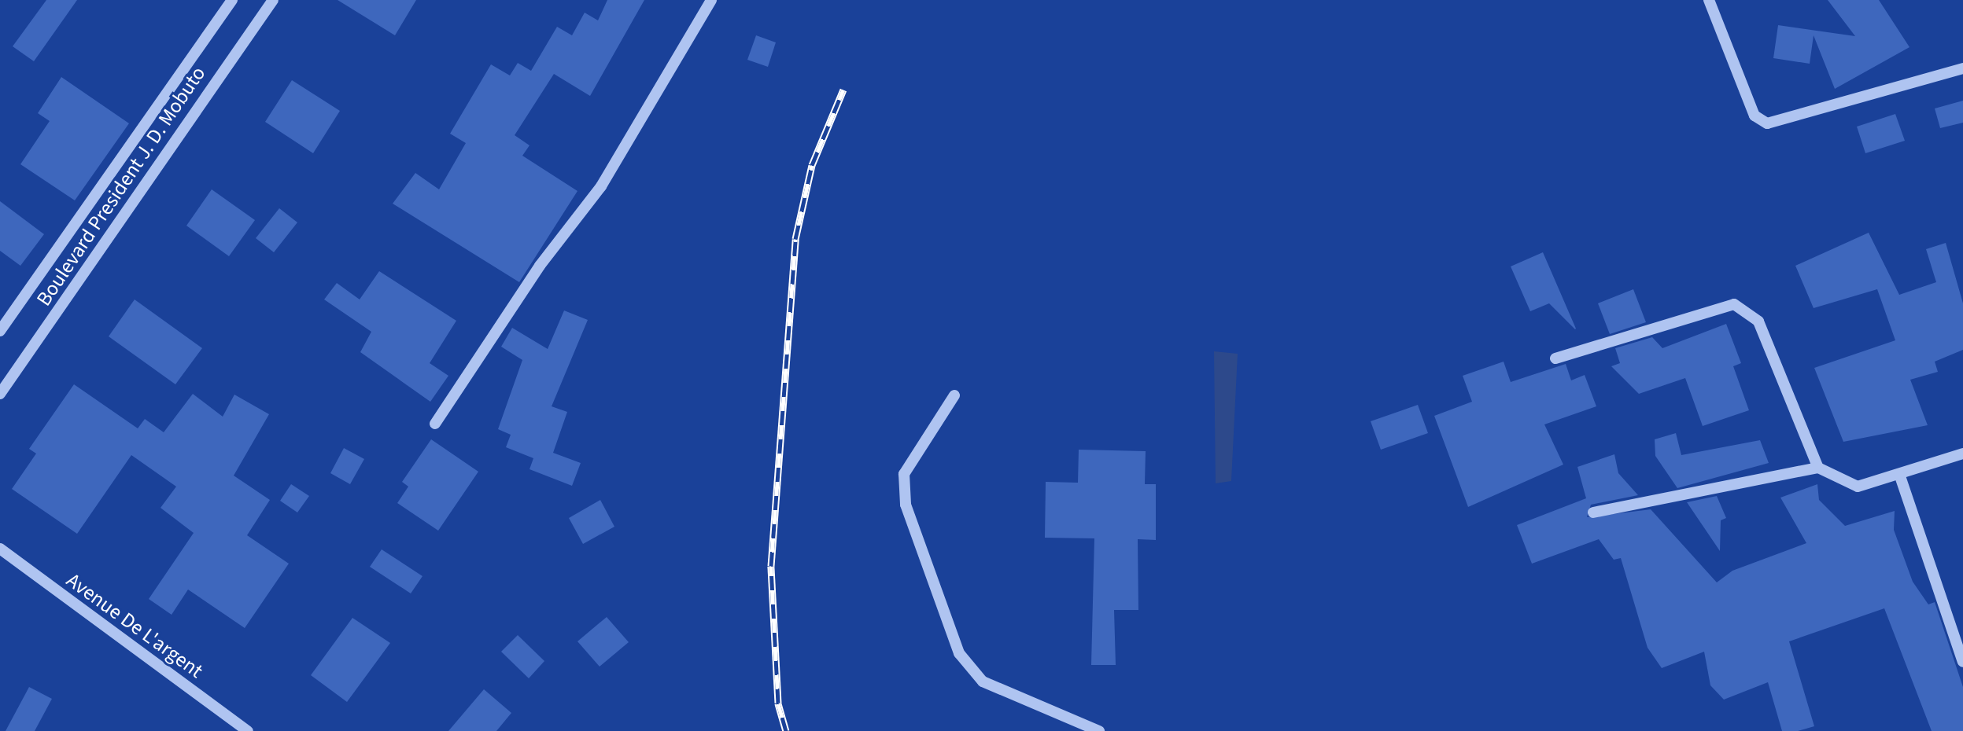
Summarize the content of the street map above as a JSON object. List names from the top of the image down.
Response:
{
  "streets": {
    "street": ["Boulevard President J. D. Mobuto", "Avenue De L'argent"]
  }
}
